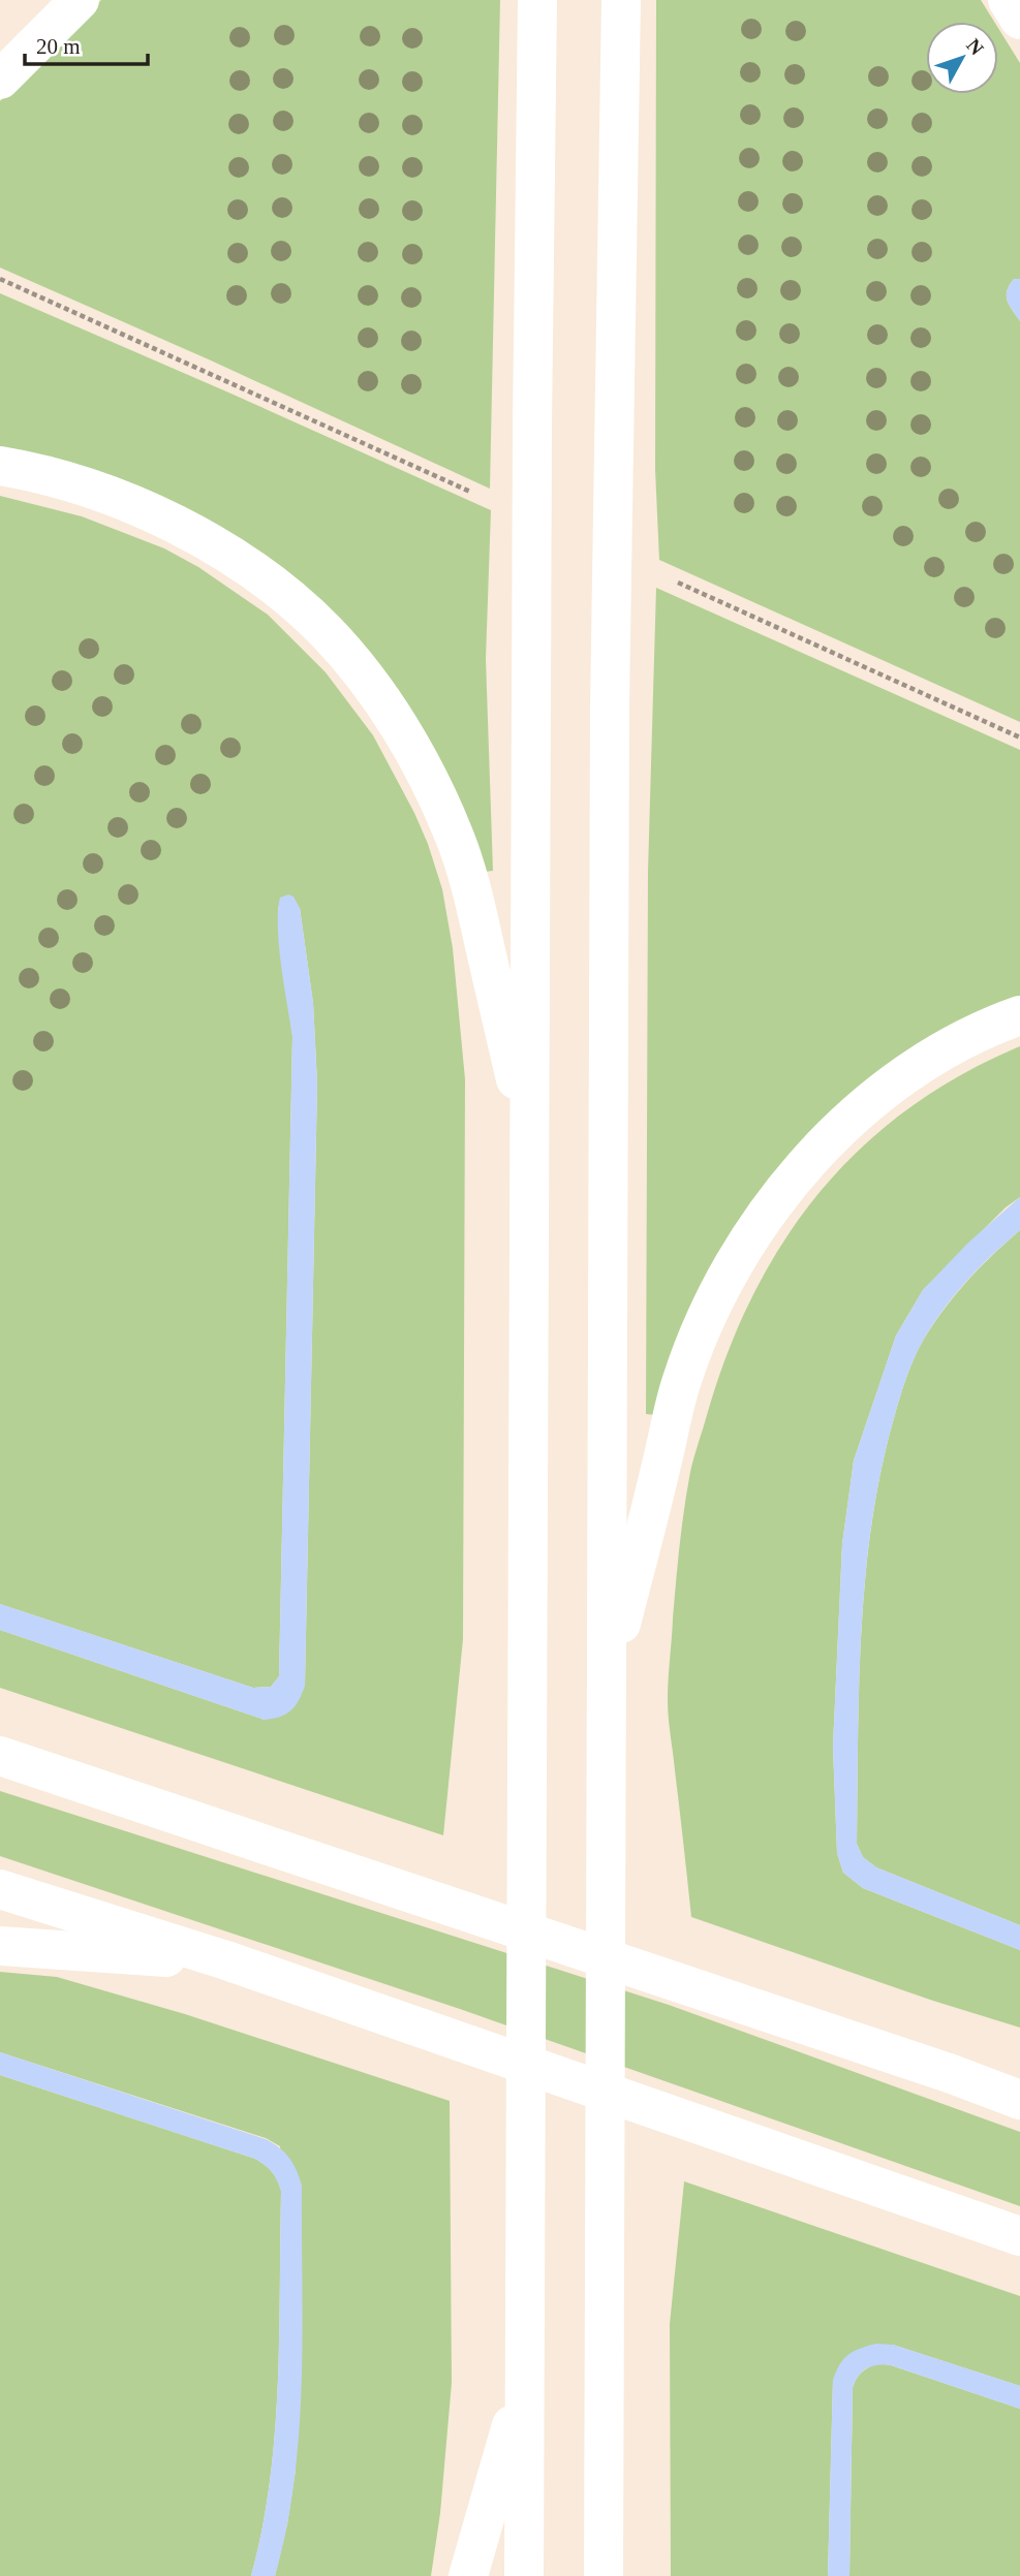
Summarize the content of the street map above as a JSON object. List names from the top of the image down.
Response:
{
  "scale_bar": "20 m",
  "north": "top right"
}
